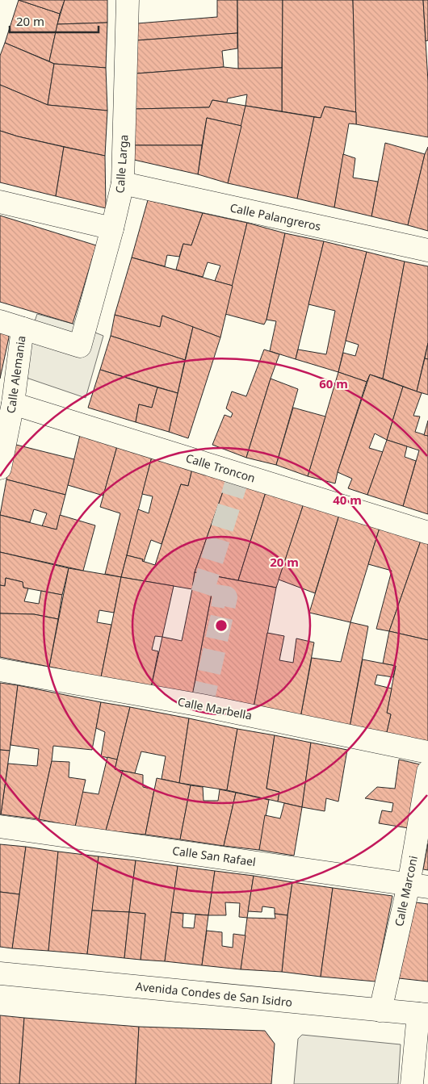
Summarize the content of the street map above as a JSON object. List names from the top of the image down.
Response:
{
  "streets": {
    "street": [
      "Calle Larga",
      "Calle Palangreros",
      "Calle Alemania",
      "Calle Troncon",
      "Calle Marbella",
      "Calle San Rafael",
      "Calle Marconi",
      "Avenida Condes de San Isidro"
    ]
  },
  "crossings": [
    ["Calle Larga", "Calle Palangreros"],
    ["Calle Larga", "Calle Alemania"],
    ["Calle Alemania", "Calle Troncon"],
    ["Calle San Rafael", "Calle Marconi"],
    ["Calle Marconi", "Avenida Condes de San Isidro"]
  ],
  "scale_bar": "20 m",
  "rings": ["60 m", "40 m", "20 m"]
}
